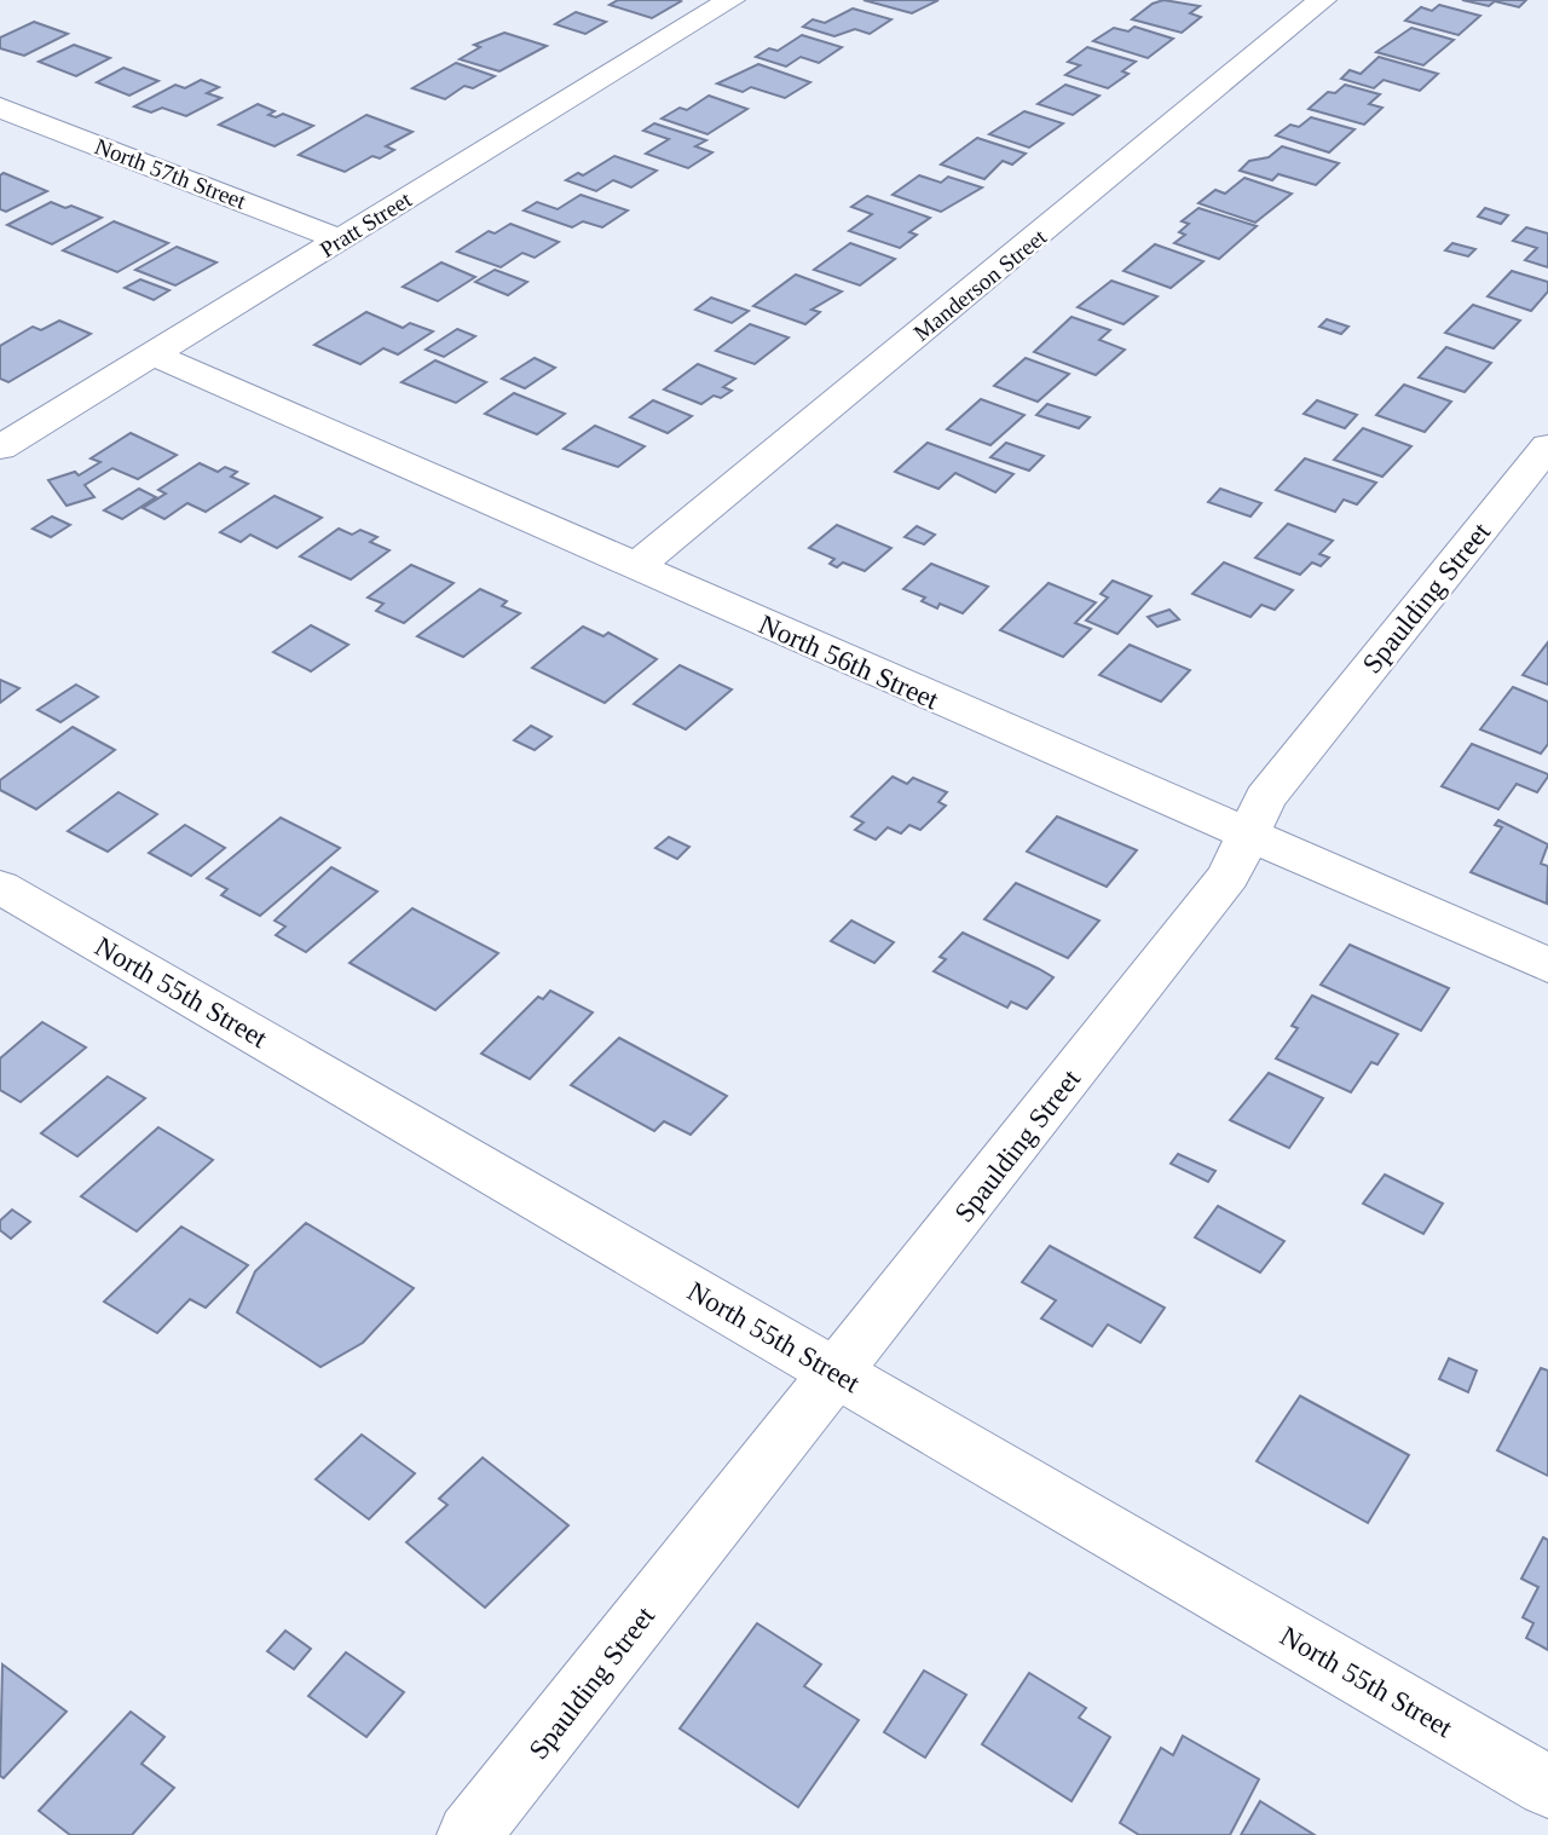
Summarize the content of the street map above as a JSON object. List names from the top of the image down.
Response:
{
  "streets": {
    "street": [
      "North 57th Street",
      "Pratt Street",
      "Manderson Street",
      "Spaulding Street",
      "North 56th Street",
      "North 55th Street"
    ]
  },
  "crossings": [
    ["North 57th Street", "Pratt Street"],
    ["Pratt Street", "North 56th Street"],
    ["Manderson Street", "North 56th Street"],
    ["Spaulding Street", "North 56th Street"],
    ["Spaulding Street", "North 55th Street"]
  ]
}
